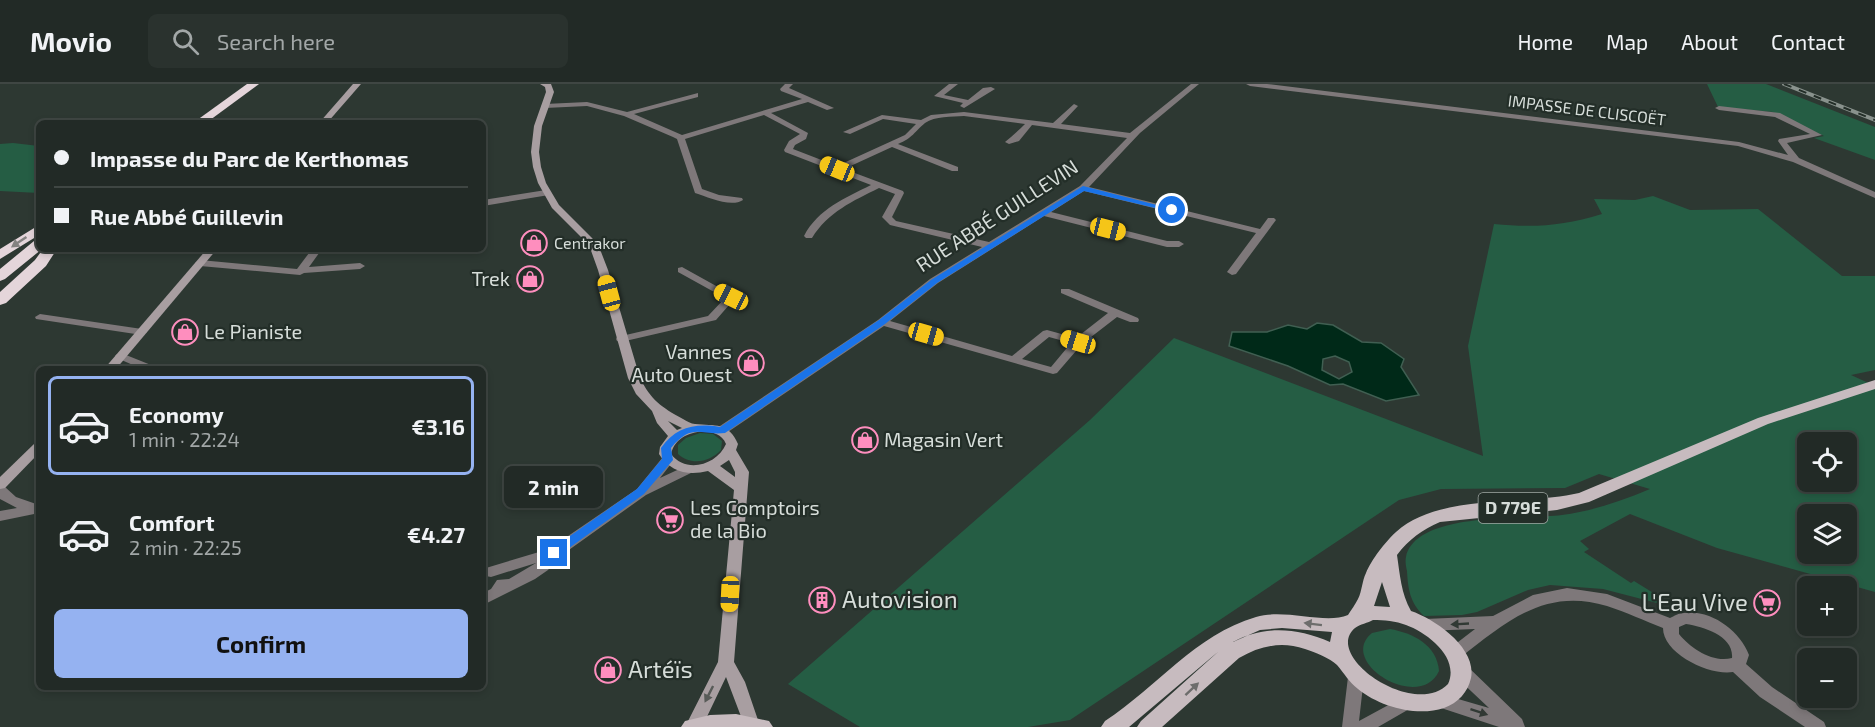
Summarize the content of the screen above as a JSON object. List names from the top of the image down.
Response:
{
  "streets": {
    "main road": ["D 779E"],
    "street": ["IMPASSE DE CLISCOËT", "RUE ABBÉ GUILLEVIN"]
  },
  "places": {
    "shop": [
      "Centrakor",
      "Trek",
      "Le Pianiste",
      "Vannes Auto Ouest",
      "Magasin Vert",
      "Artéïs"
    ],
    "supermarket": ["Les Comptoirs de la Bio", "L'Eau Vive"],
    "building": ["Autovision"]
  },
  "page": {
    "header": "Movio",
    "search": "Search here",
    "nav": [
      "Home",
      "Map",
      "About",
      "Contact"
    ],
    "banner": ["Impasse du Parc de Kerthomas", "Rue Abbé Guillevin"],
    "list": [
      {
        "name": "Economy",
        "note": "1 min · 22:24",
        "value": "€3.16"
      },
      {
        "name": "Comfort",
        "note": "2 min · 22:25",
        "value": "€4.27"
      }
    ],
    "map_buttons": ["+", "−"],
    "bubble": "2 min",
    "buttons": "Confirm"
  }
}
